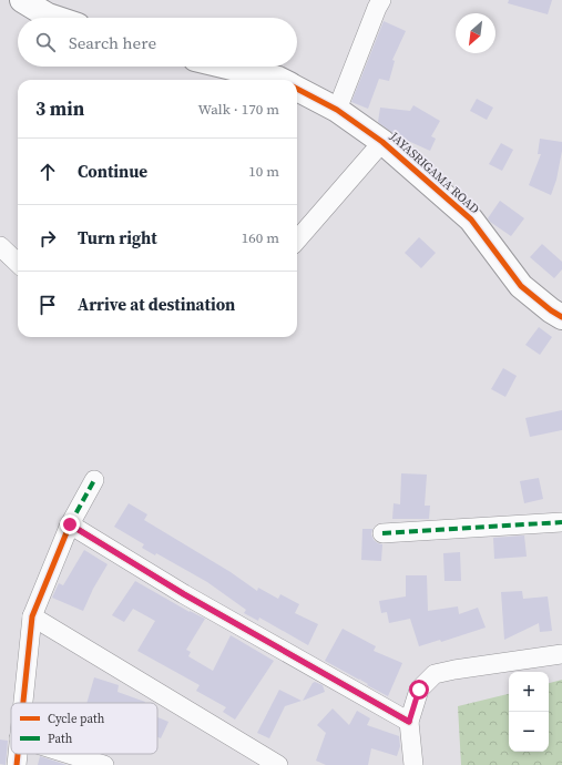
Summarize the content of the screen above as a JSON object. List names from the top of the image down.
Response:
{
  "streets": {
    "street": ["JAYASRIGAMA ROAD"]
  },
  "legend": ["Cycle path", "Path"],
  "north": "bottom left",
  "page": {
    "search": "Search here",
    "heading": ["3 min", "Walk · 170 m"],
    "list": [
      ["Continue", "10 m"],
      ["Turn right", "160 m"],
      "Arrive at destination"
    ],
    "map_buttons": ["+", "−"]
  }
}
